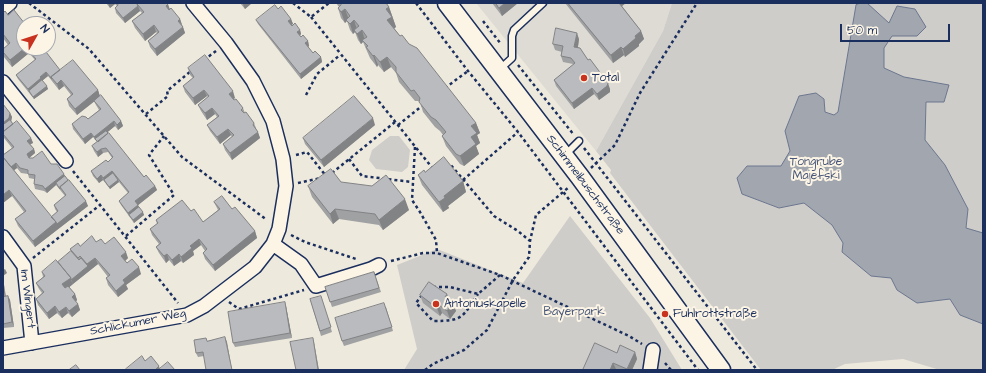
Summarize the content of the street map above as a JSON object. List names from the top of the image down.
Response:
{
  "streets": {
    "main road": ["Schimmelbuschstraße"],
    "street": ["Im Wingert", "Schlickumer Weg"]
  },
  "crossings": [
    ["Im Wingert", "Schlickumer Weg"]
  ],
  "parks": ["Tongrube Majefski", "Bayerpark"],
  "places": ["Total", "Antoniuskapelle", "Fuhlrottstraße"],
  "scale_bar": "50 m",
  "north": "top right"
}
